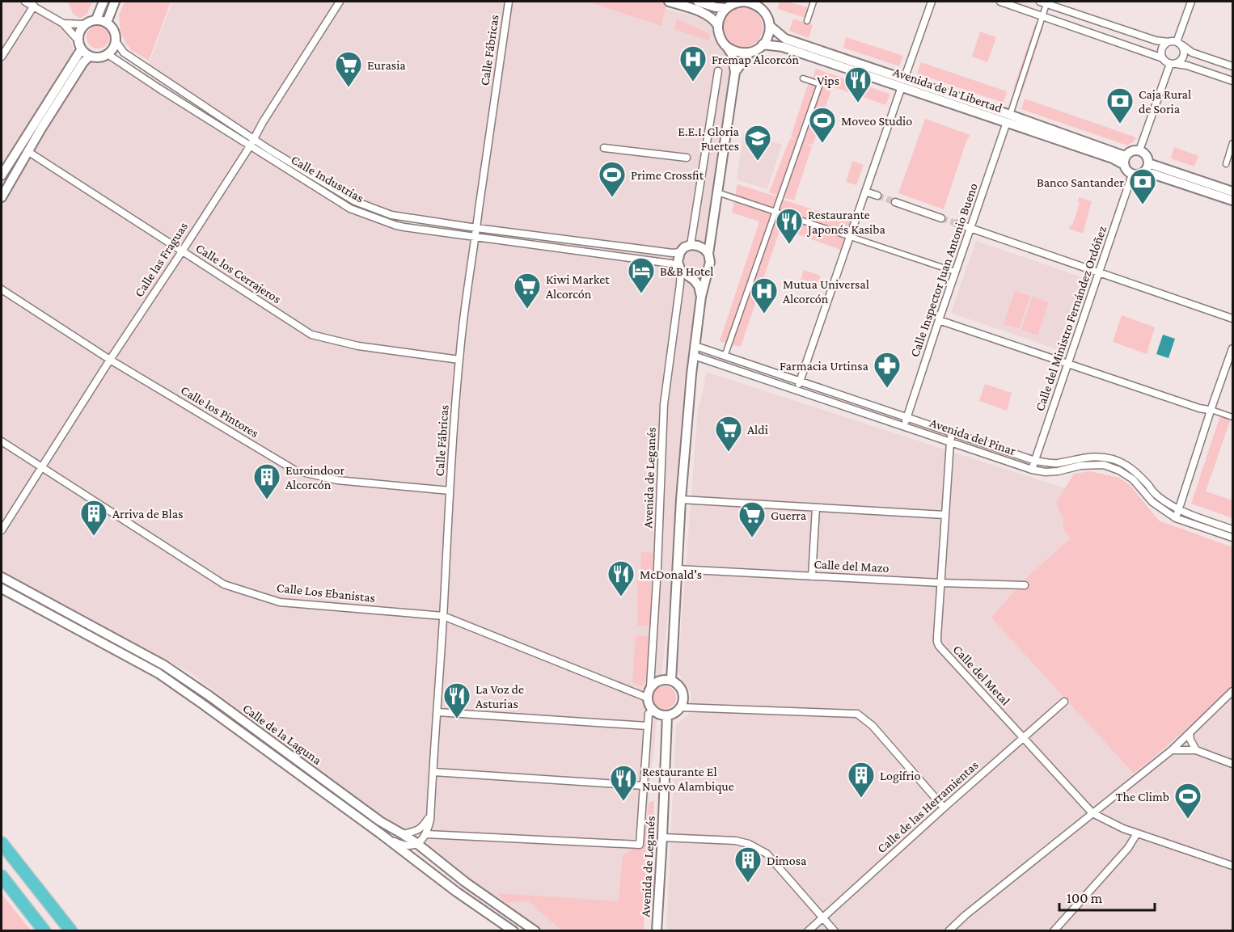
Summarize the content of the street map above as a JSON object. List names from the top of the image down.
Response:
{
  "streets": {
    "street": [
      "Calle Fábricas",
      "Avenida de la Libertad",
      "Calle Industrias",
      "Calle las Fraguas",
      "Calle Inspector Juan Antonio Bueno",
      "Calle los Cerrajeros",
      "Calle del Ministro Fernández Ordóñez",
      "Calle los Pintores",
      "Avenida del Pinar",
      "Avenida de Leganés",
      "Calle del Mazo",
      "Calle Los Ebanistas",
      "Calle del Metal",
      "Calle de la Laguna",
      "Calle de las Herramientas"
    ]
  },
  "crossings": [
    ["Calle Fábricas", "Calle Industrias"],
    ["Calle Fábricas", "Calle los Cerrajeros"],
    ["Calle Fábricas", "Calle los Pintores"],
    ["Calle Fábricas", "Avenida de Leganés"],
    ["Calle Fábricas", "Calle Los Ebanistas"],
    ["Avenida de la Libertad", "Calle Inspector Juan Antonio Bueno"],
    ["Avenida de la Libertad", "Calle del Ministro Fernández Ordóñez"],
    ["Calle Industrias", "Calle las Fraguas"],
    ["Calle Industrias", "Avenida de Leganés"],
    ["Calle las Fraguas", "Calle los Cerrajeros"],
    ["Calle las Fraguas", "Calle los Pintores"],
    ["Calle las Fraguas", "Calle Los Ebanistas"],
    ["Calle Inspector Juan Antonio Bueno", "Avenida del Pinar"],
    ["Calle del Ministro Fernández Ordóñez", "Avenida del Pinar"],
    ["Avenida del Pinar", "Calle del Metal"],
    ["Avenida de Leganés", "Calle Los Ebanistas"],
    ["Calle del Mazo", "Calle del Metal"],
    ["Calle del Metal", "Calle de las Herramientas"]
  ],
  "places": {
    "hospital": ["Fremap Alcorcón", "Mutua Universal Alcorcón"],
    "supermarket": [
      "Eurasia",
      "Kiwi Market Alcorcón",
      "Aldi",
      "Guerra"
    ],
    "restaurant": [
      "Vips",
      "Restaurante Japonés Kasiba",
      "McDonald's",
      "La Voz de Asturias",
      "Restaurante El Nuevo Alambique"
    ],
    "bank": ["Caja Rural de Soria", "Banco Santander"],
    "sports": ["Moveo Studio", "Prime Crossfit", "The Climb"],
    "school or university": ["E.E.I. Gloria Fuertes"],
    "hotel": ["B&B Hotel"],
    "pharmacy": ["Farmacia Urtinsa"],
    "building": [
      "Euroindoor Alcorcón",
      "Arriva de Blas",
      "Logifrio",
      "Dimosa"
    ]
  },
  "scale_bar": "100 m"
}
